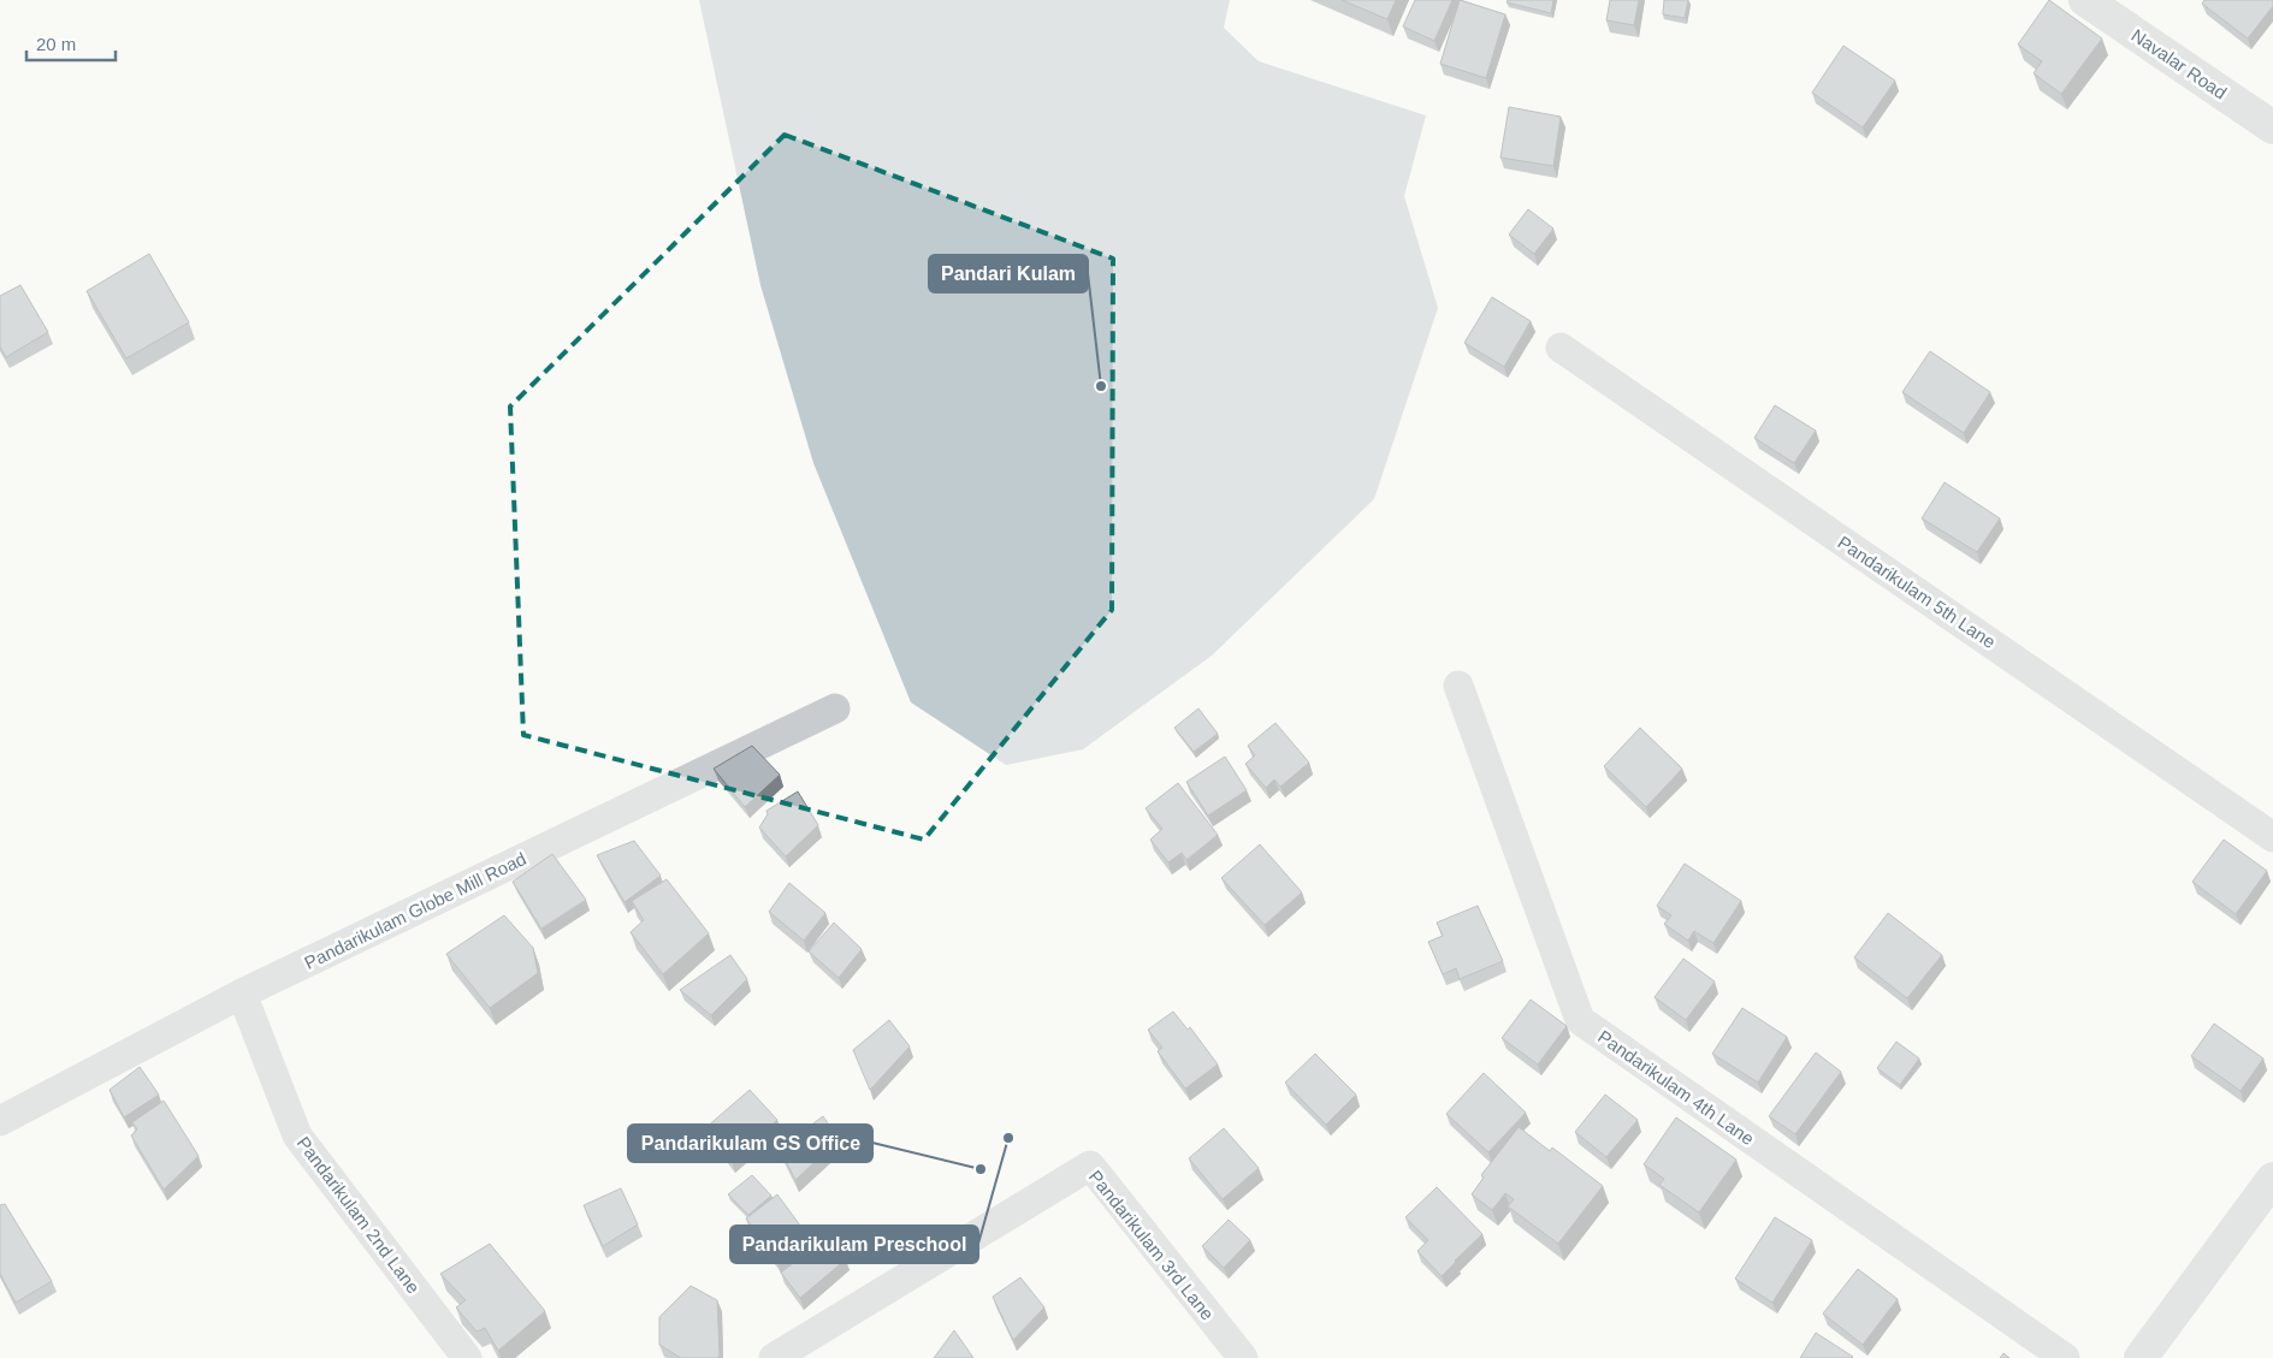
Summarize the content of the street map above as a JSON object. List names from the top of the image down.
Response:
{
  "streets": {
    "street": [
      "Navalar Road",
      "Pandarikulam 5th Lane",
      "Pandarikulam Globe Mill Road",
      "Pandarikulam 4th Lane",
      "Pandarikulam 2nd Lane",
      "Pandarikulam 3rd Lane"
    ]
  },
  "crossings": [
    ["Pandarikulam Globe Mill Road", "Pandarikulam 2nd Lane"]
  ],
  "places": ["Pandari Kulam", "Pandarikulam Preschool", "Pandarikulam GS Office"],
  "scale_bar": "20 m"
}
